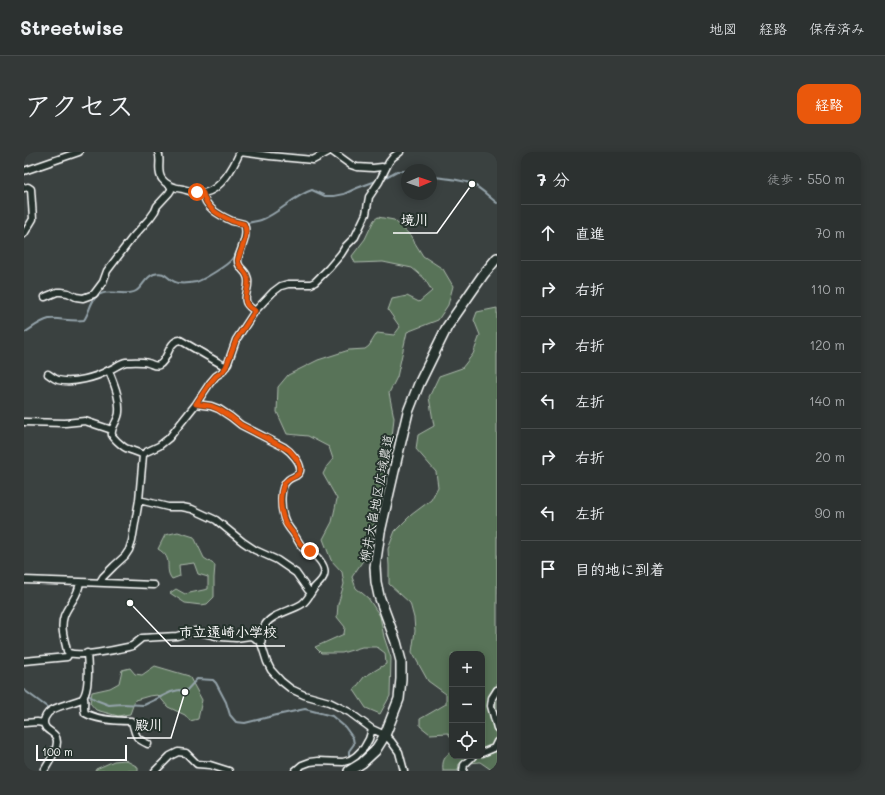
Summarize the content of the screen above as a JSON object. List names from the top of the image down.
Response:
{
  "streets": {
    "street": ["柳井大畠地区広域農道"]
  },
  "places": ["境川", "市立遠崎小学校", "殿川"],
  "scale_bar": "100 m",
  "north": "right",
  "page": {
    "header": "Streetwise",
    "nav": ["地図", "経路", "保存済み"],
    "title": "アクセス",
    "buttons": "経路",
    "heading": ["7 分", "徒歩 · 550 m"],
    "list": [
      ["直進", "70 m"],
      ["右折", "110 m"],
      ["右折", "120 m"],
      ["左折", "140 m"],
      ["右折", "20 m"],
      ["左折", "90 m"],
      "目的地に到着"
    ],
    "map_buttons": ["+", "−"],
    "scale": "100 m"
  }
}
